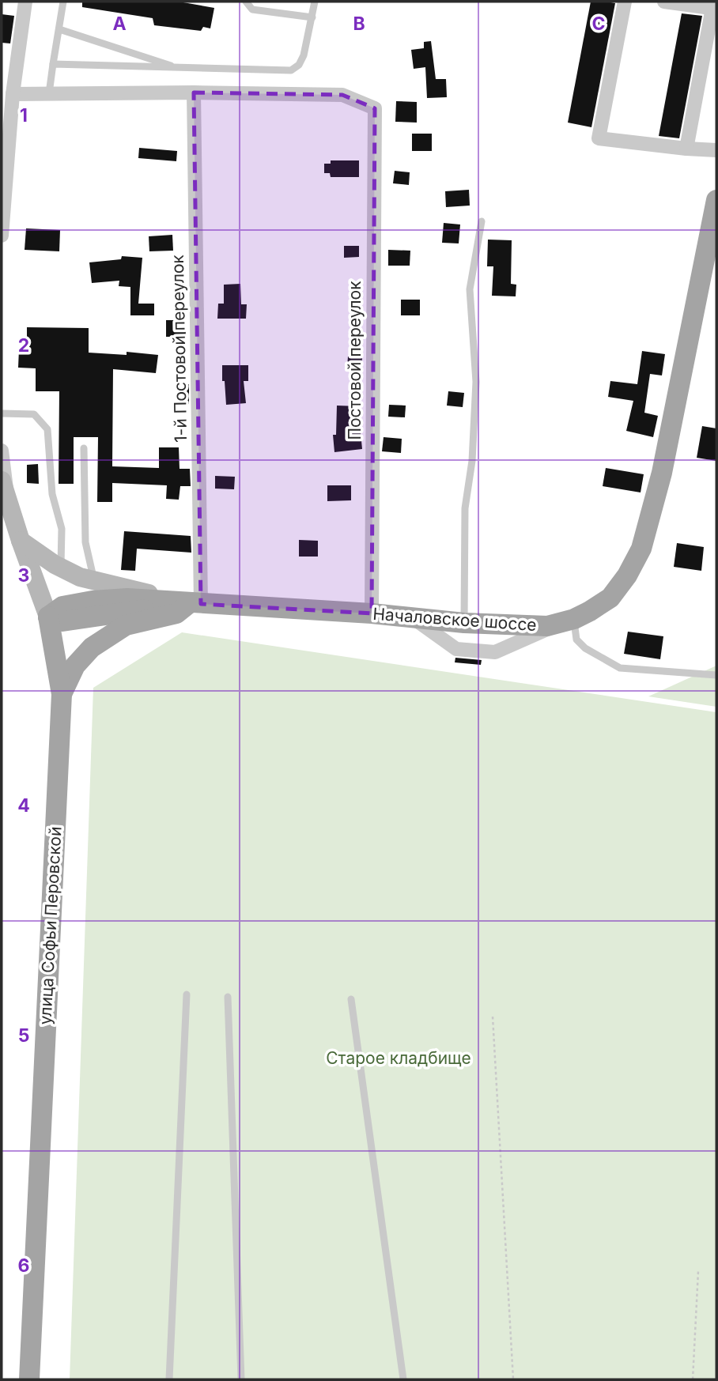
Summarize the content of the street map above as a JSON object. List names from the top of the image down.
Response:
{
  "streets": {
    "main road": ["Началовское шоссе", "улица Софьи Перовской"],
    "street": ["1-й Постовой переулок", "Постовой переулок"]
  },
  "crossings": [
    ["1-й Постовой переулок", "Постовой переулок"],
    ["1-й Постовой переулок", "Началовское шоссе"],
    ["Постовой переулок", "Началовское шоссе"],
    ["Началовское шоссе", "улица Софьи Перовской"]
  ],
  "parks": ["Старое кладбище"],
  "grid": {
    "columns": ["A", "B", "C"],
    "rows": [
      "1",
      "2",
      "3",
      "4",
      "5",
      "6"
    ]
  }
}
